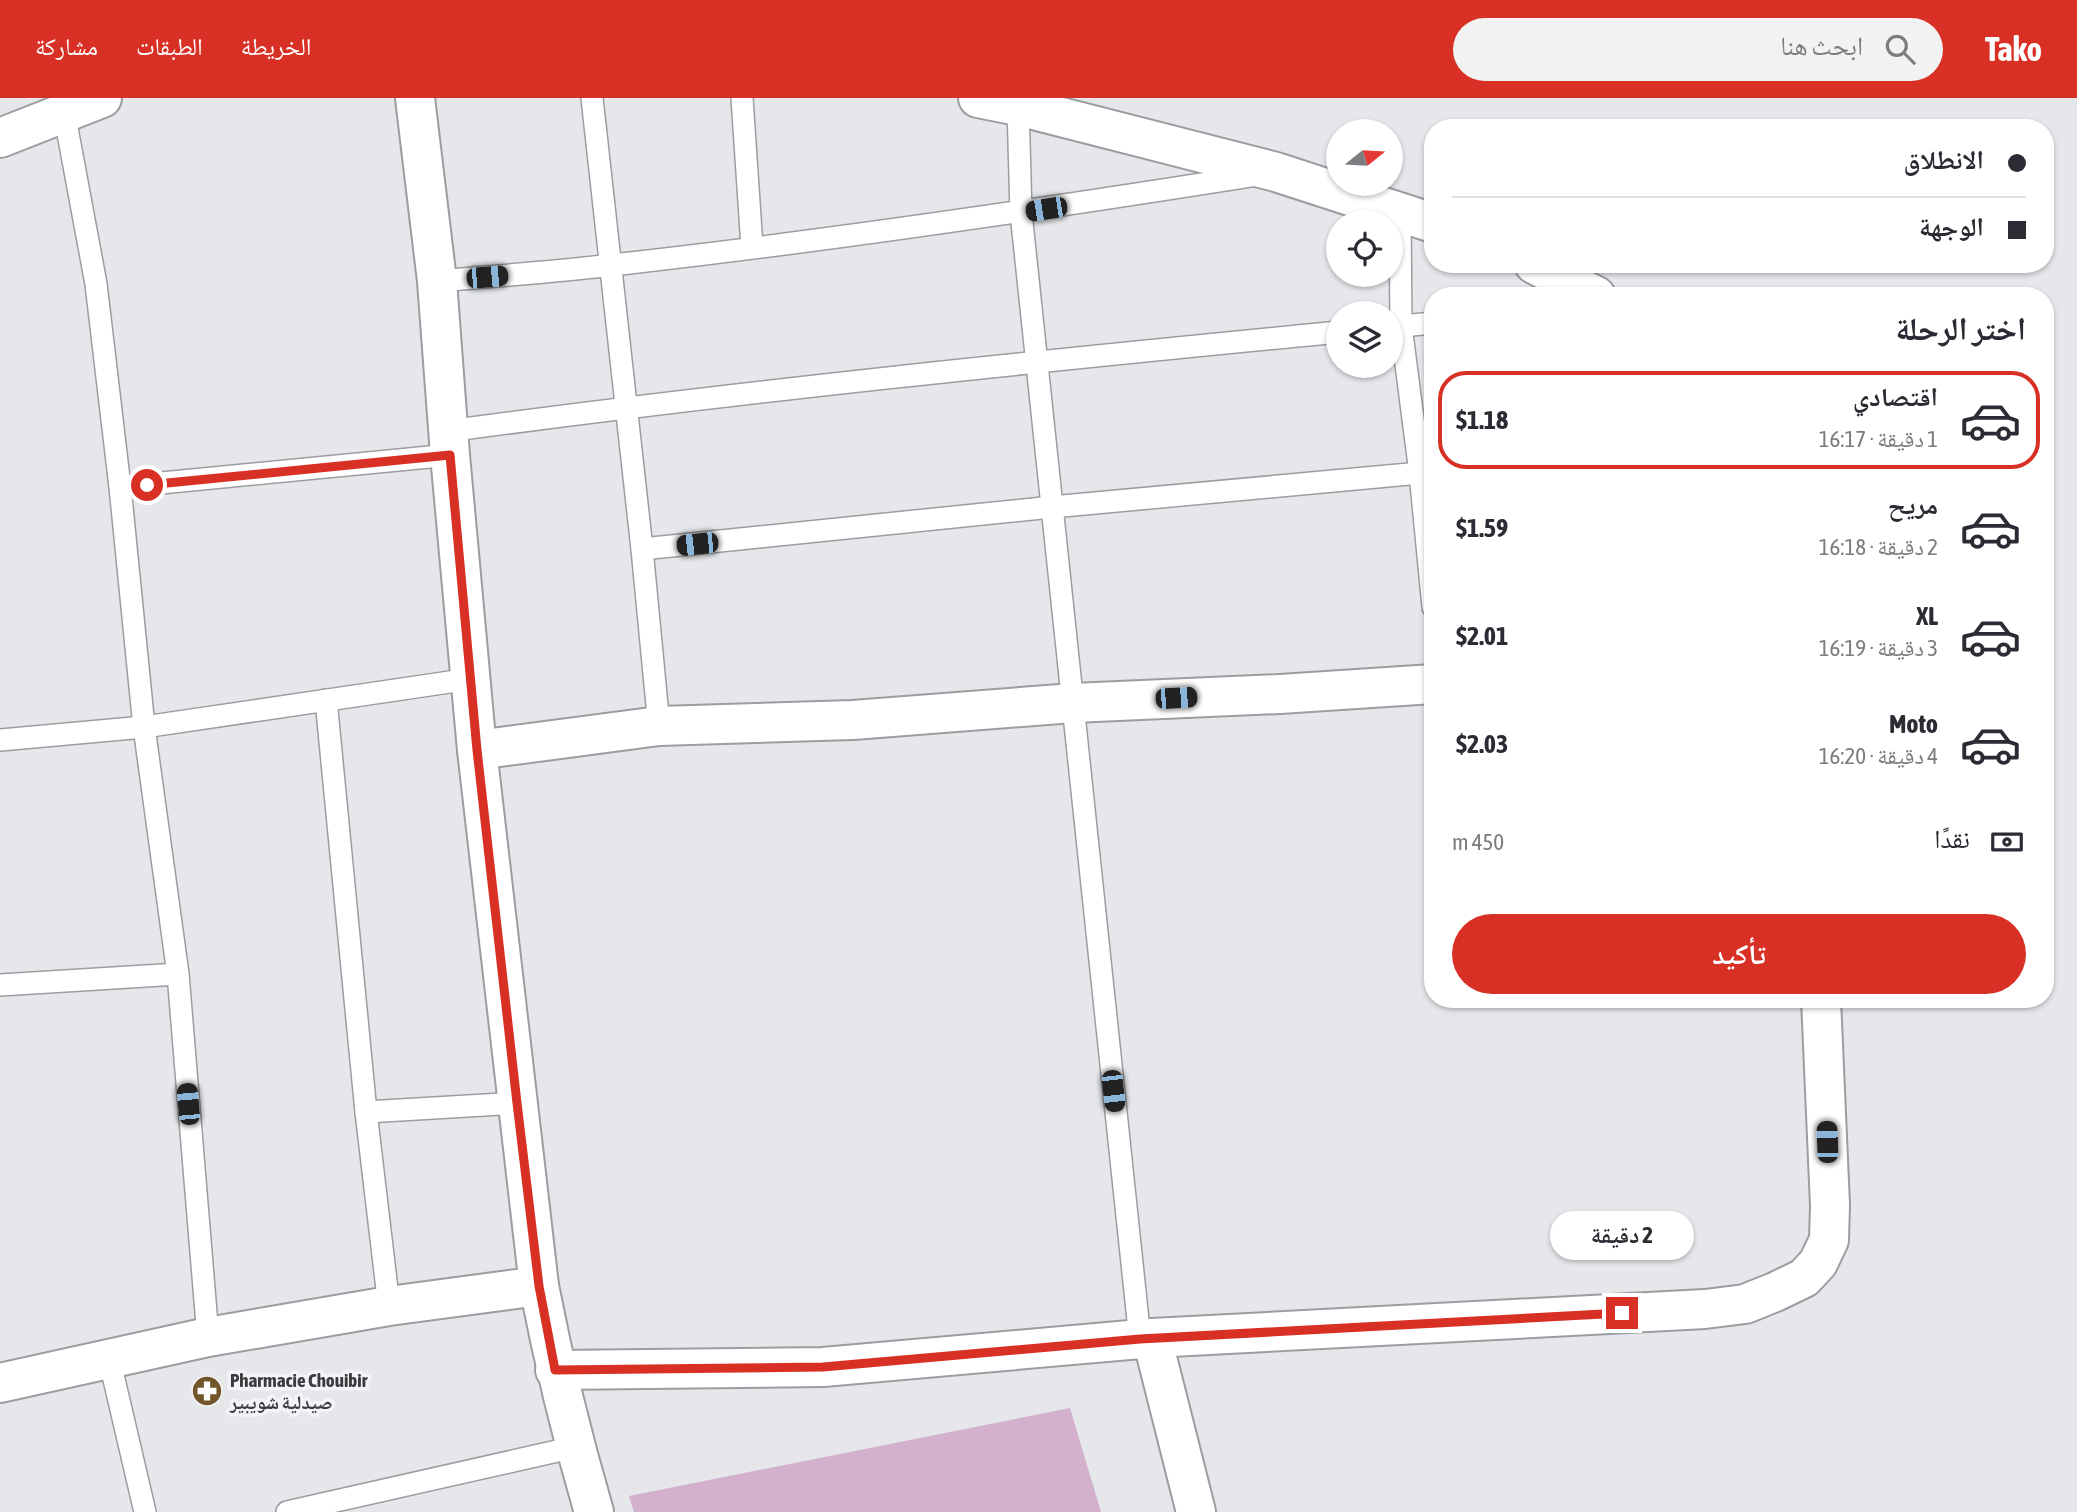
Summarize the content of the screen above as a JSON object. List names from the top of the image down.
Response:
{
  "places": {
    "pharmacy": ["Pharmacie Chouibir صيدلية شويبير"]
  },
  "north": "right",
  "page": {
    "header": "Tako",
    "search": "ابحث هنا",
    "nav": ["الخريطة", "الطبقات", "مشاركة"],
    "banner": ["الانطلاق", "الوجهة"],
    "heading": "اختر الرحلة",
    "list": [
      {
        "name": "اقتصادي",
        "note": "1 دقيقة · 16:17",
        "value": "$1.18"
      },
      {
        "name": "مريح",
        "note": "2 دقيقة · 16:18",
        "value": "$1.59"
      },
      {
        "name": "XL",
        "note": "3 دقيقة · 16:19",
        "value": "$2.01"
      },
      {
        "name": "Moto",
        "note": "4 دقيقة · 16:20",
        "value": "$2.03"
      }
    ],
    "pay": ["نقدًا", "450 m"],
    "buttons": "تأكيد",
    "bubble": "2 دقيقة"
  }
}
